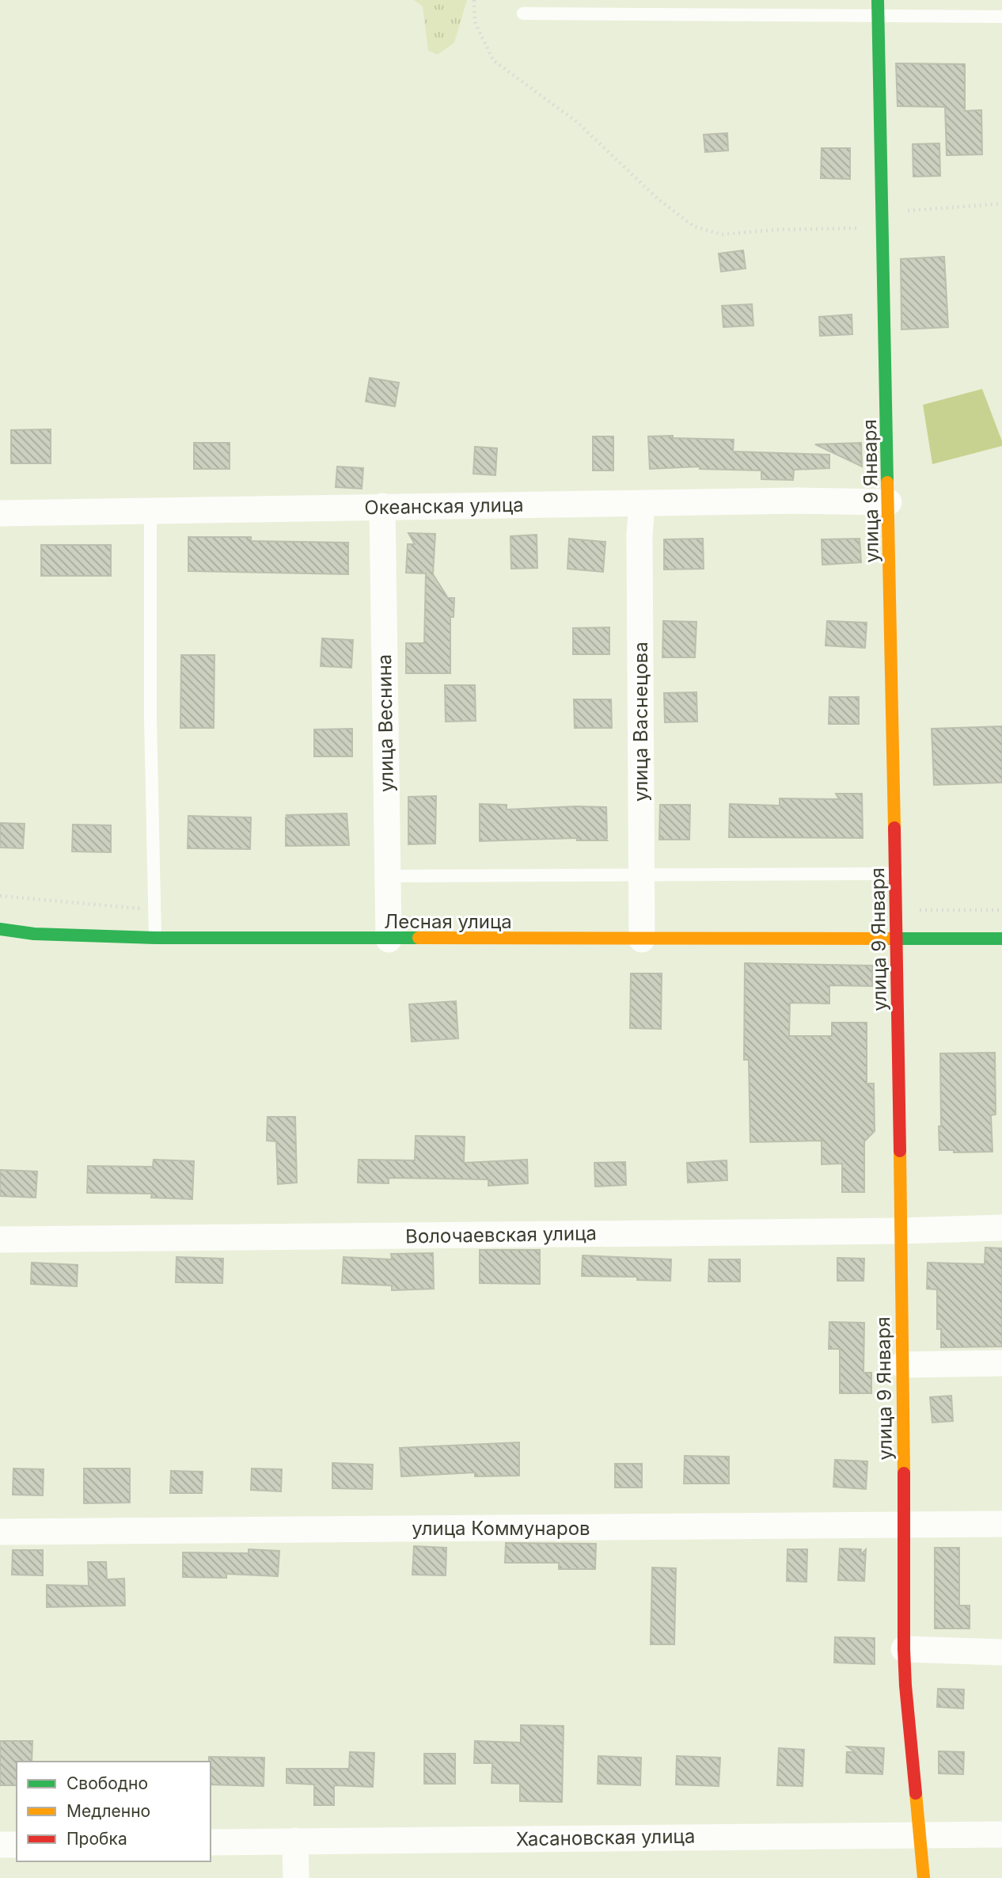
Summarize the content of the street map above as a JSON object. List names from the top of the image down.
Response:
{
  "streets": {
    "street": [
      "улица 9 Января",
      "Океанская улица",
      "улица Васнецова",
      "улица Веснина",
      "Лесная улица",
      "Волочаевская улица",
      "улица Коммунаров",
      "Хасановская улица"
    ]
  },
  "crossings": [
    ["улица 9 Января", "Океанская улица"],
    ["улица 9 Января", "Лесная улица"],
    ["улица 9 Января", "Волочаевская улица"],
    ["улица 9 Января", "улица Коммунаров"],
    ["улица 9 Января", "Хасановская улица"],
    ["Океанская улица", "улица Васнецова"],
    ["Океанская улица", "улица Веснина"],
    ["улица Васнецова", "Лесная улица"],
    ["улица Веснина", "Лесная улица"]
  ],
  "legend": ["Свободно", "Медленно", "Пробка"]
}
